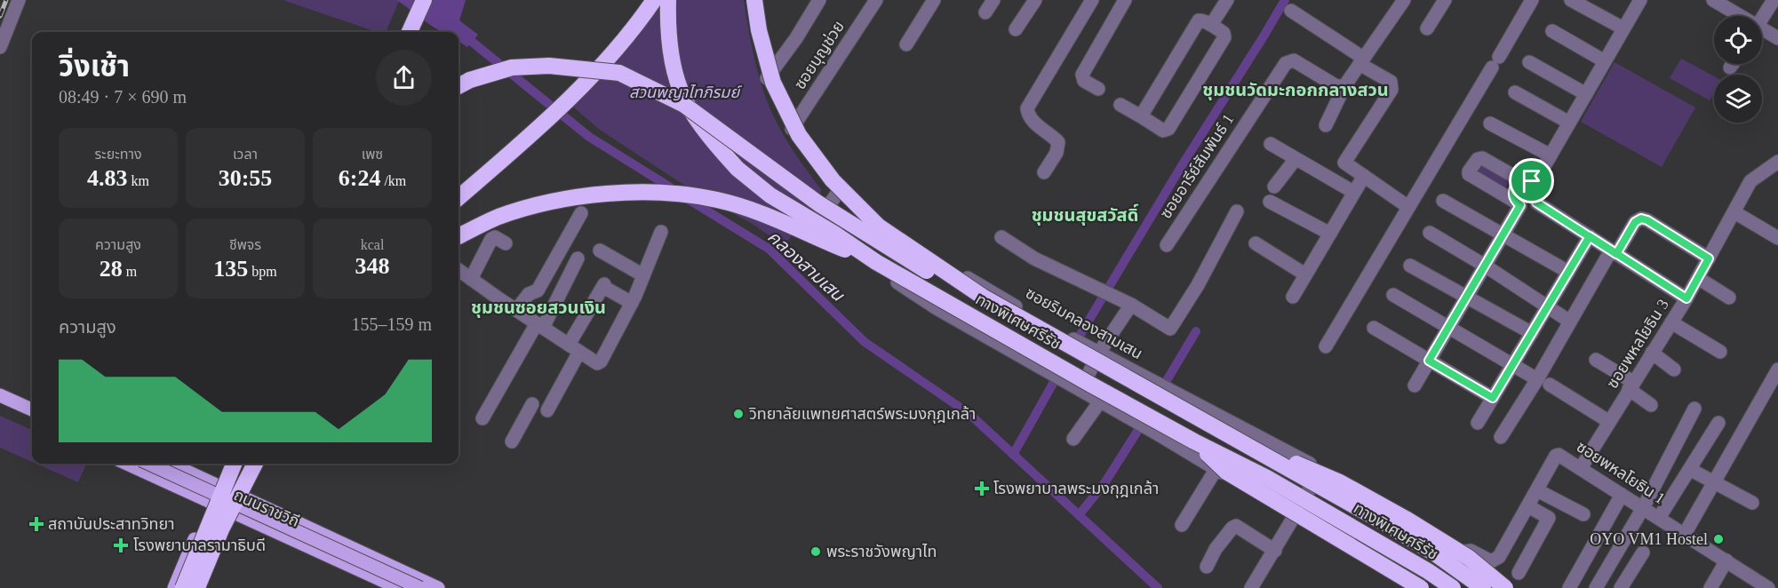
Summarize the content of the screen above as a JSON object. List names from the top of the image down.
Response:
{
  "streets": {
    "highway": ["ทางพิเศษศรีรัช"],
    "main road": ["ถนนราชวิถี"],
    "street": [
      "ซอยบุญช่วย",
      "ซอยอารีย์สัมพันธ์ 1",
      "ซอยริมคลองสามเสน",
      "ซอยพหลโยธิน 3",
      "ซอยพหลโยธิน 1"
    ]
  },
  "crossings": [
    ["ซอยบุญช่วย", "ซอยริมคลองสามเสน"],
    ["ซอยริมคลองสามเสน", "ซอยพหลโยธิน 1"],
    ["ซอยพหลโยธิน 3", "ซอยพหลโยธิน 1"]
  ],
  "districts": ["ชุมชนวัดมะกอกกลางสวน", "ชุมชนสุขสวัสดิ์", "ชุมชนซอยสวนเงิน"],
  "water": ["คลองสามเสน"],
  "parks": ["สวนพญาไทภิรมย์"],
  "places": {
    "other": ["วิทยาลัยแพทยศาสตร์พระมงกุฎเกล้า", "OYO VM1 Hostel", "พระราชวังพญาไท"],
    "health": ["โรงพยาบาลพระมงกุฎเกล้า", "สถาบันประสาทวิทยา", "โรงพยาบาลรามาธิบดี"]
  },
  "page": {
    "heading": ["วิ่งเช้า", "08:49 · 7 × 690 m"],
    "stats": [
      ["ระยะทาง", "4.83 km"],
      ["เวลา", "30:55"],
      ["เพซ", "6:24 /km"],
      ["ความสูง", "28 m"],
      ["ชีพจร", "135 bpm"],
      ["kcal", "348"]
    ],
    "chart": ["ความสูง", "155–159 m"]
  }
}
